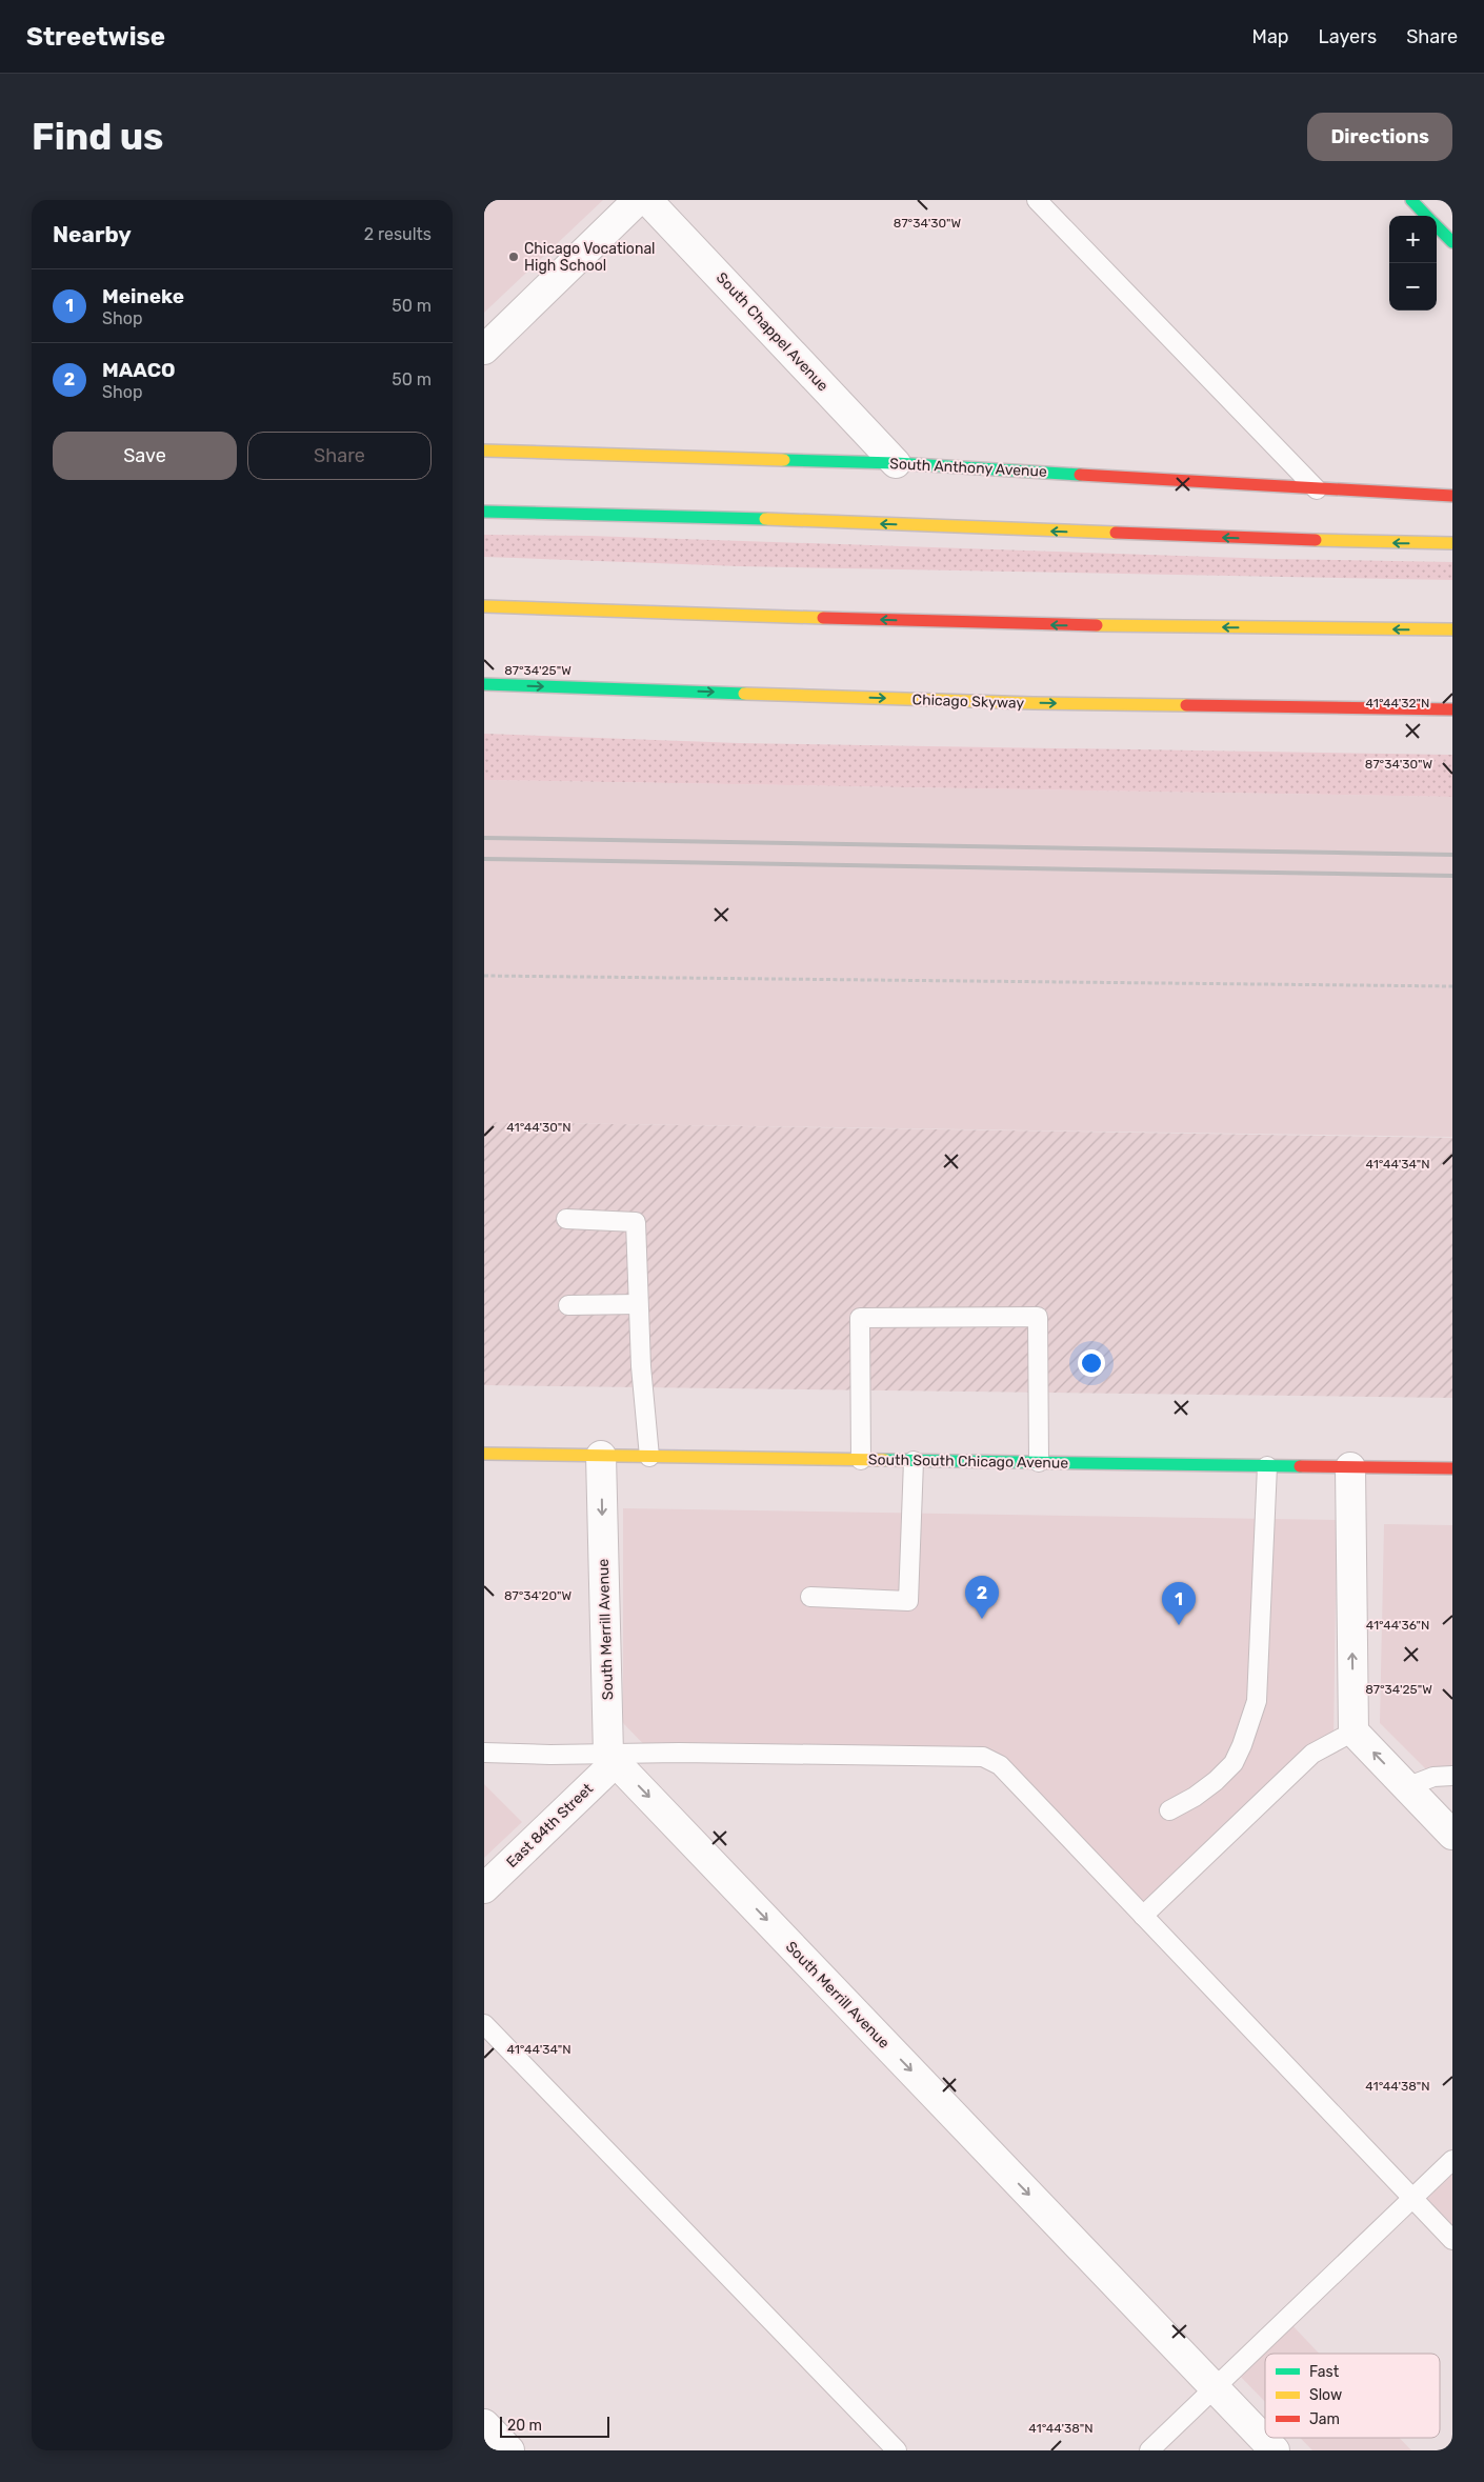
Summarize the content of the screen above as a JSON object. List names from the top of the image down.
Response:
{
  "streets": {
    "main road": ["South Anthony Avenue", "Chicago Skyway", "South South Chicago Avenue"],
    "street": ["South Chappel Avenue", "South Merrill Avenue", "East 84th Street"]
  },
  "crossings": [
    ["South Chappel Avenue", "South Anthony Avenue"],
    ["South South Chicago Avenue", "South Merrill Avenue"],
    ["South Merrill Avenue", "East 84th Street"]
  ],
  "one_way": ["South Merrill Avenue"],
  "places": ["Chicago Vocational High School"],
  "legend": ["Fast", "Slow", "Jam"],
  "scale_bar": "20 m",
  "page": {
    "header": "Streetwise",
    "nav": ["Map", "Layers", "Share"],
    "buttons": [
      "Directions",
      ["Save", "Share"]
    ],
    "title": "Find us",
    "heading": ["Nearby", "2 results"],
    "map_buttons": ["+", "−"],
    "list": [
      {
        "mark": "1",
        "name": "Meineke",
        "note": "Shop",
        "value": "50 m"
      },
      {
        "mark": "2",
        "name": "MAACO",
        "note": "Shop",
        "value": "50 m"
      }
    ],
    "pins": ["2", "1"],
    "scale": "20 m"
  },
  "coordinates": [
    "87°34'30\"W",
    "87°34'25\"W",
    "41°44'32\"N",
    "41°44'30\"N",
    "41°44'34\"N",
    "87°34'20\"W",
    "41°44'36\"N",
    "41°44'38\"N"
  ]
}
